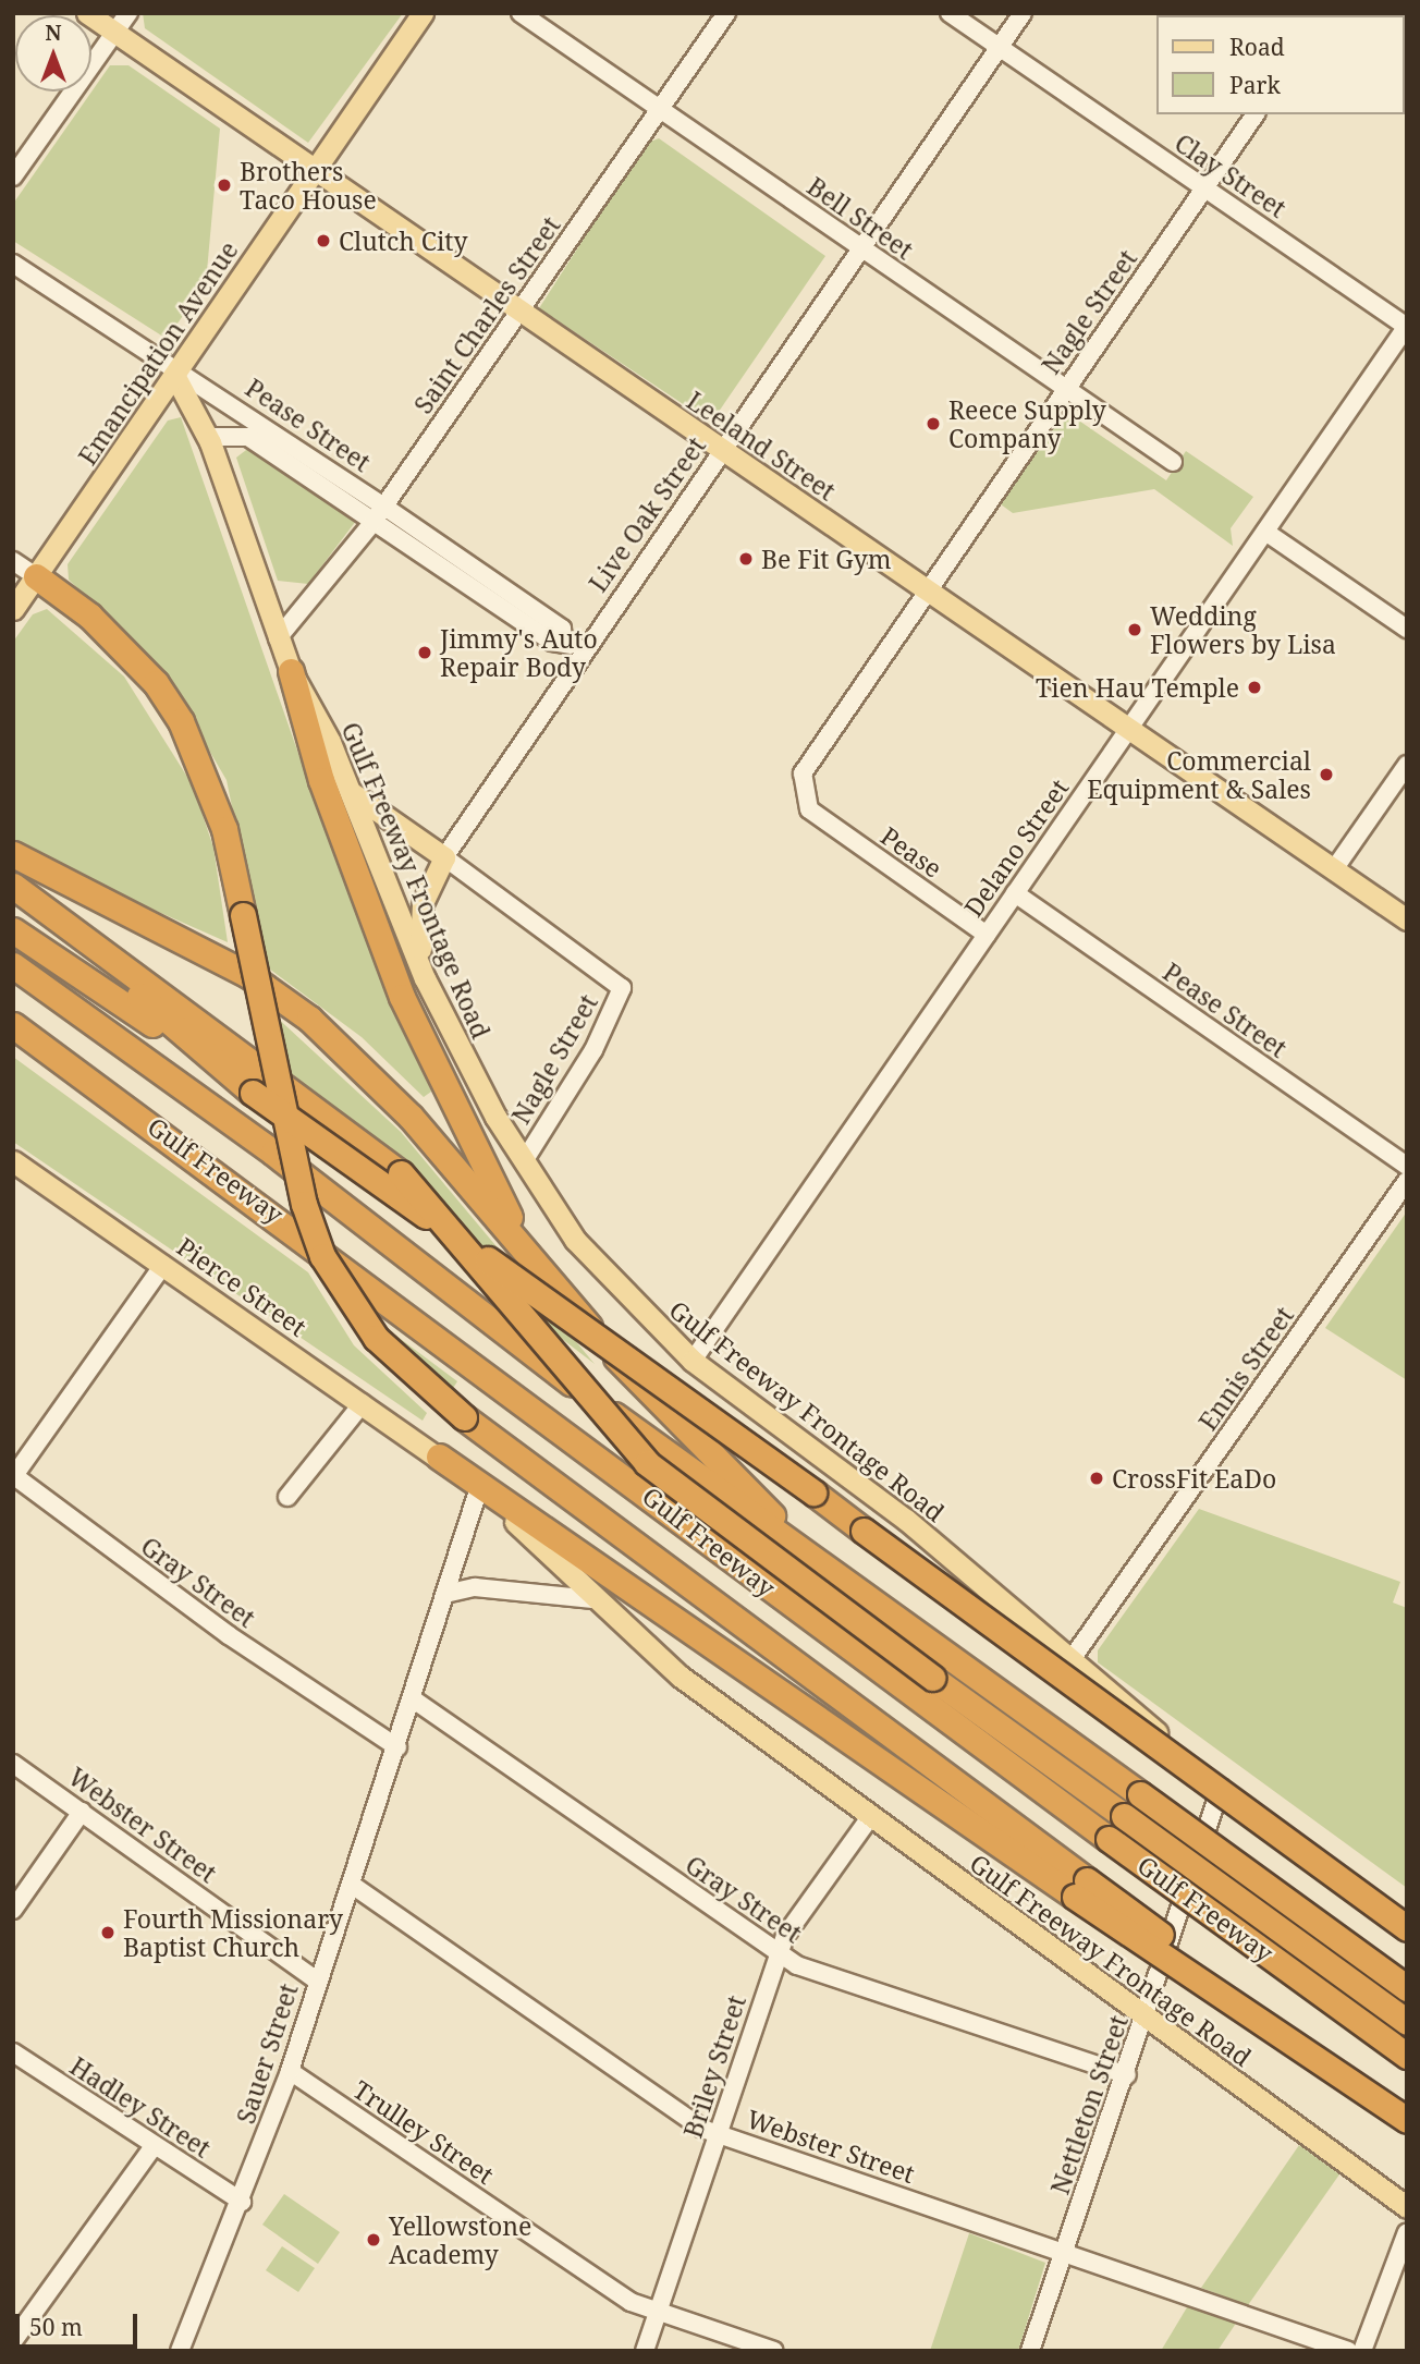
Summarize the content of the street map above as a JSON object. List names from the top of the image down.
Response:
{
  "streets": {
    "highway": ["Gulf Freeway"],
    "main road": [
      "Emancipation Avenue",
      "Leeland Street",
      "Gulf Freeway Frontage Road",
      "Pierce Street"
    ],
    "street": [
      "Clay Street",
      "Bell Street",
      "Nagle Street",
      "Saint Charles Street",
      "Pease Street",
      "Live Oak Street",
      "Delano Street",
      "Pease",
      "Ennis Street",
      "Gray Street",
      "Webster Street",
      "Sauer Street",
      "Briley Street",
      "Nettleton Street",
      "Hadley Street",
      "Trulley Street"
    ]
  },
  "crossings": [
    ["Clay Street", "Nagle Street"],
    ["Clay Street", "Live Oak Street"],
    ["Clay Street", "Delano Street"],
    ["Bell Street", "Nagle Street"],
    ["Bell Street", "Saint Charles Street"],
    ["Bell Street", "Live Oak Street"],
    ["Nagle Street", "Leeland Street"],
    ["Nagle Street", "Live Oak Street"],
    ["Nagle Street", "Pease"],
    ["Nagle Street", "Gulf Freeway Frontage Road"],
    ["Saint Charles Street", "Pease Street"],
    ["Saint Charles Street", "Leeland Street"],
    ["Saint Charles Street", "Gulf Freeway Frontage Road"],
    ["Emancipation Avenue", "Pease Street"],
    ["Emancipation Avenue", "Leeland Street"],
    ["Emancipation Avenue", "Gulf Freeway Frontage Road"],
    ["Pease Street", "Live Oak Street"],
    ["Pease Street", "Delano Street"],
    ["Pease Street", "Gulf Freeway Frontage Road"],
    ["Leeland Street", "Live Oak Street"],
    ["Leeland Street", "Delano Street"],
    ["Delano Street", "Pease"],
    ["Delano Street", "Gulf Freeway Frontage Road"],
    ["Gulf Freeway Frontage Road", "Pierce Street"],
    ["Gulf Freeway Frontage Road", "Ennis Street"],
    ["Gulf Freeway Frontage Road", "Sauer Street"],
    ["Gulf Freeway Frontage Road", "Briley Street"],
    ["Gulf Freeway Frontage Road", "Nettleton Street"],
    ["Gray Street", "Sauer Street"],
    ["Gray Street", "Briley Street"],
    ["Gray Street", "Nettleton Street"],
    ["Webster Street", "Sauer Street"],
    ["Webster Street", "Briley Street"],
    ["Webster Street", "Nettleton Street"],
    ["Sauer Street", "Hadley Street"],
    ["Sauer Street", "Trulley Street"],
    ["Briley Street", "Trulley Street"]
  ],
  "places": [
    "Brothers Taco House",
    "Clutch City",
    "Reece Supply Company",
    "Be Fit Gym",
    "Wedding Flowers by Lisa",
    "Jimmy's Auto Repair Body",
    "Tien Hau Temple",
    "Commercial Equipment & Sales",
    "CrossFit EaDo",
    "Fourth Missionary Baptist Church",
    "Yellowstone Academy"
  ],
  "legend": ["Road", "Park"],
  "scale_bar": "50 m",
  "north": "top"
}
